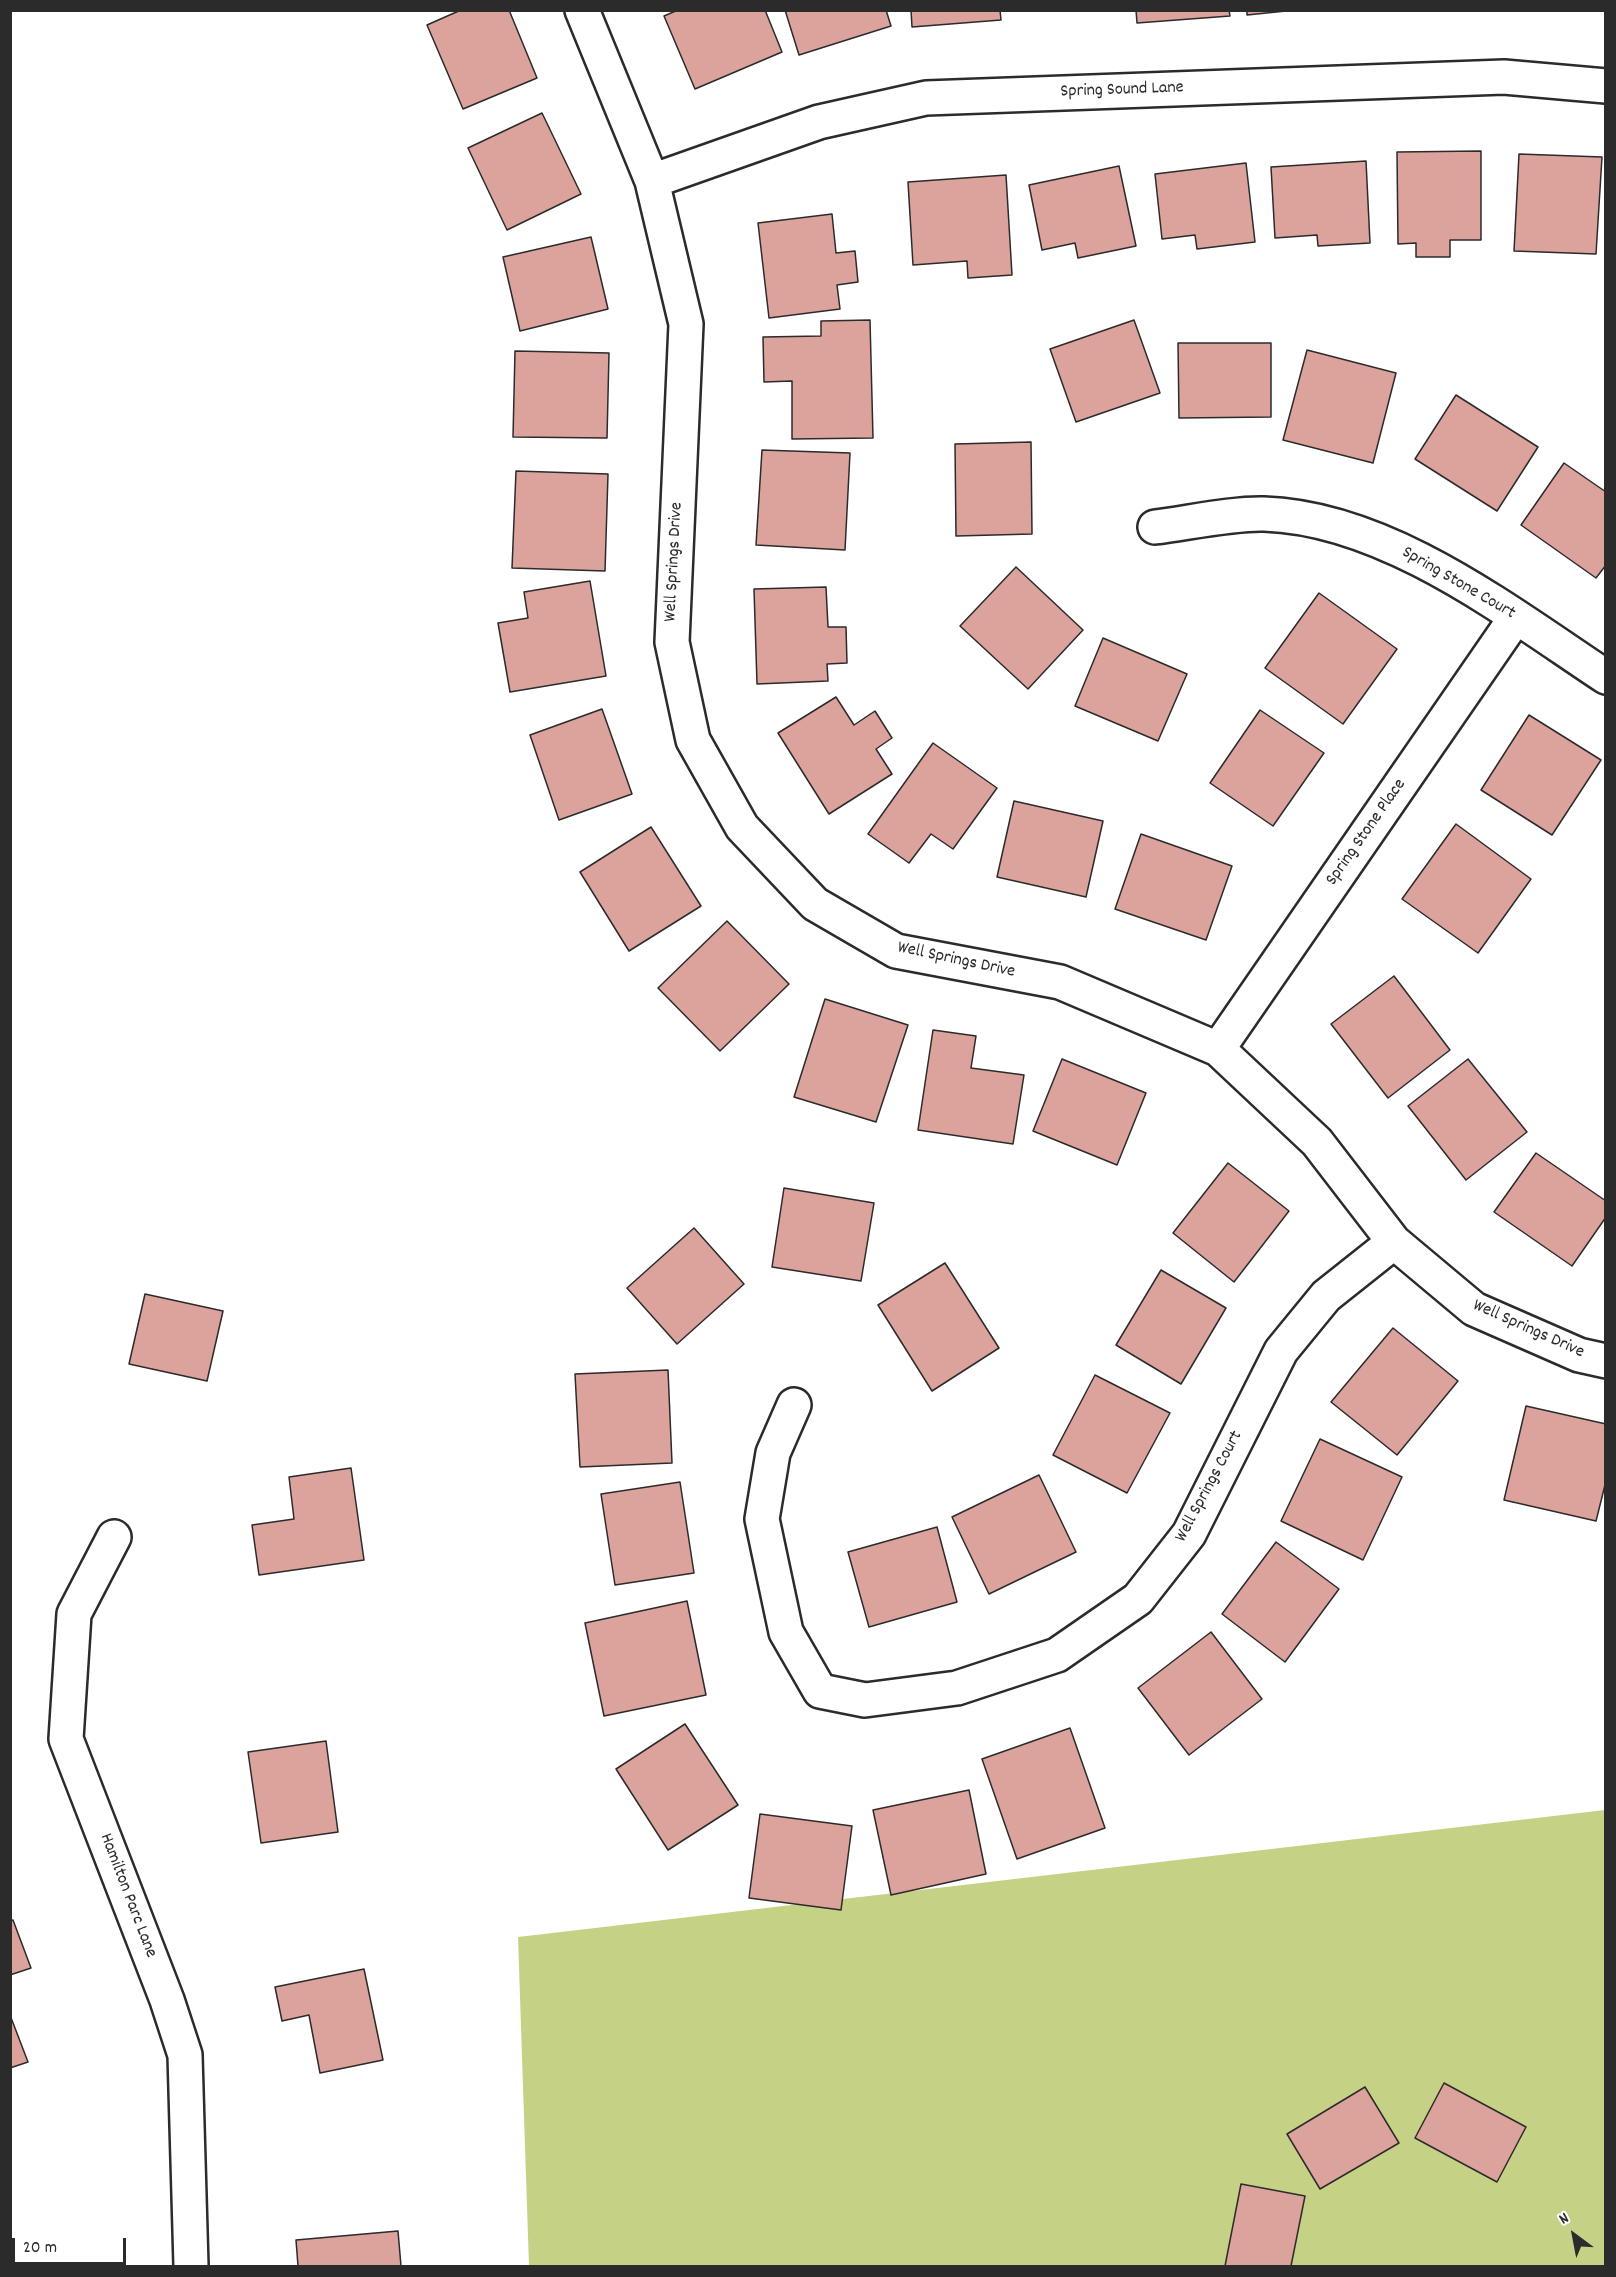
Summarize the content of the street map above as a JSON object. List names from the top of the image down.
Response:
{
  "streets": {
    "street": [
      "Spring Sound Lane",
      "Well Springs Drive",
      "Spring Stone Court",
      "Spring Stone Place",
      "Well Springs Court",
      "Hamilton Parc Lane"
    ]
  },
  "crossings": [
    ["Spring Sound Lane", "Well Springs Drive"],
    ["Well Springs Drive", "Spring Stone Place"],
    ["Well Springs Drive", "Well Springs Court"],
    ["Spring Stone Court", "Spring Stone Place"]
  ],
  "scale_bar": "20 m",
  "north": "top left"
}
